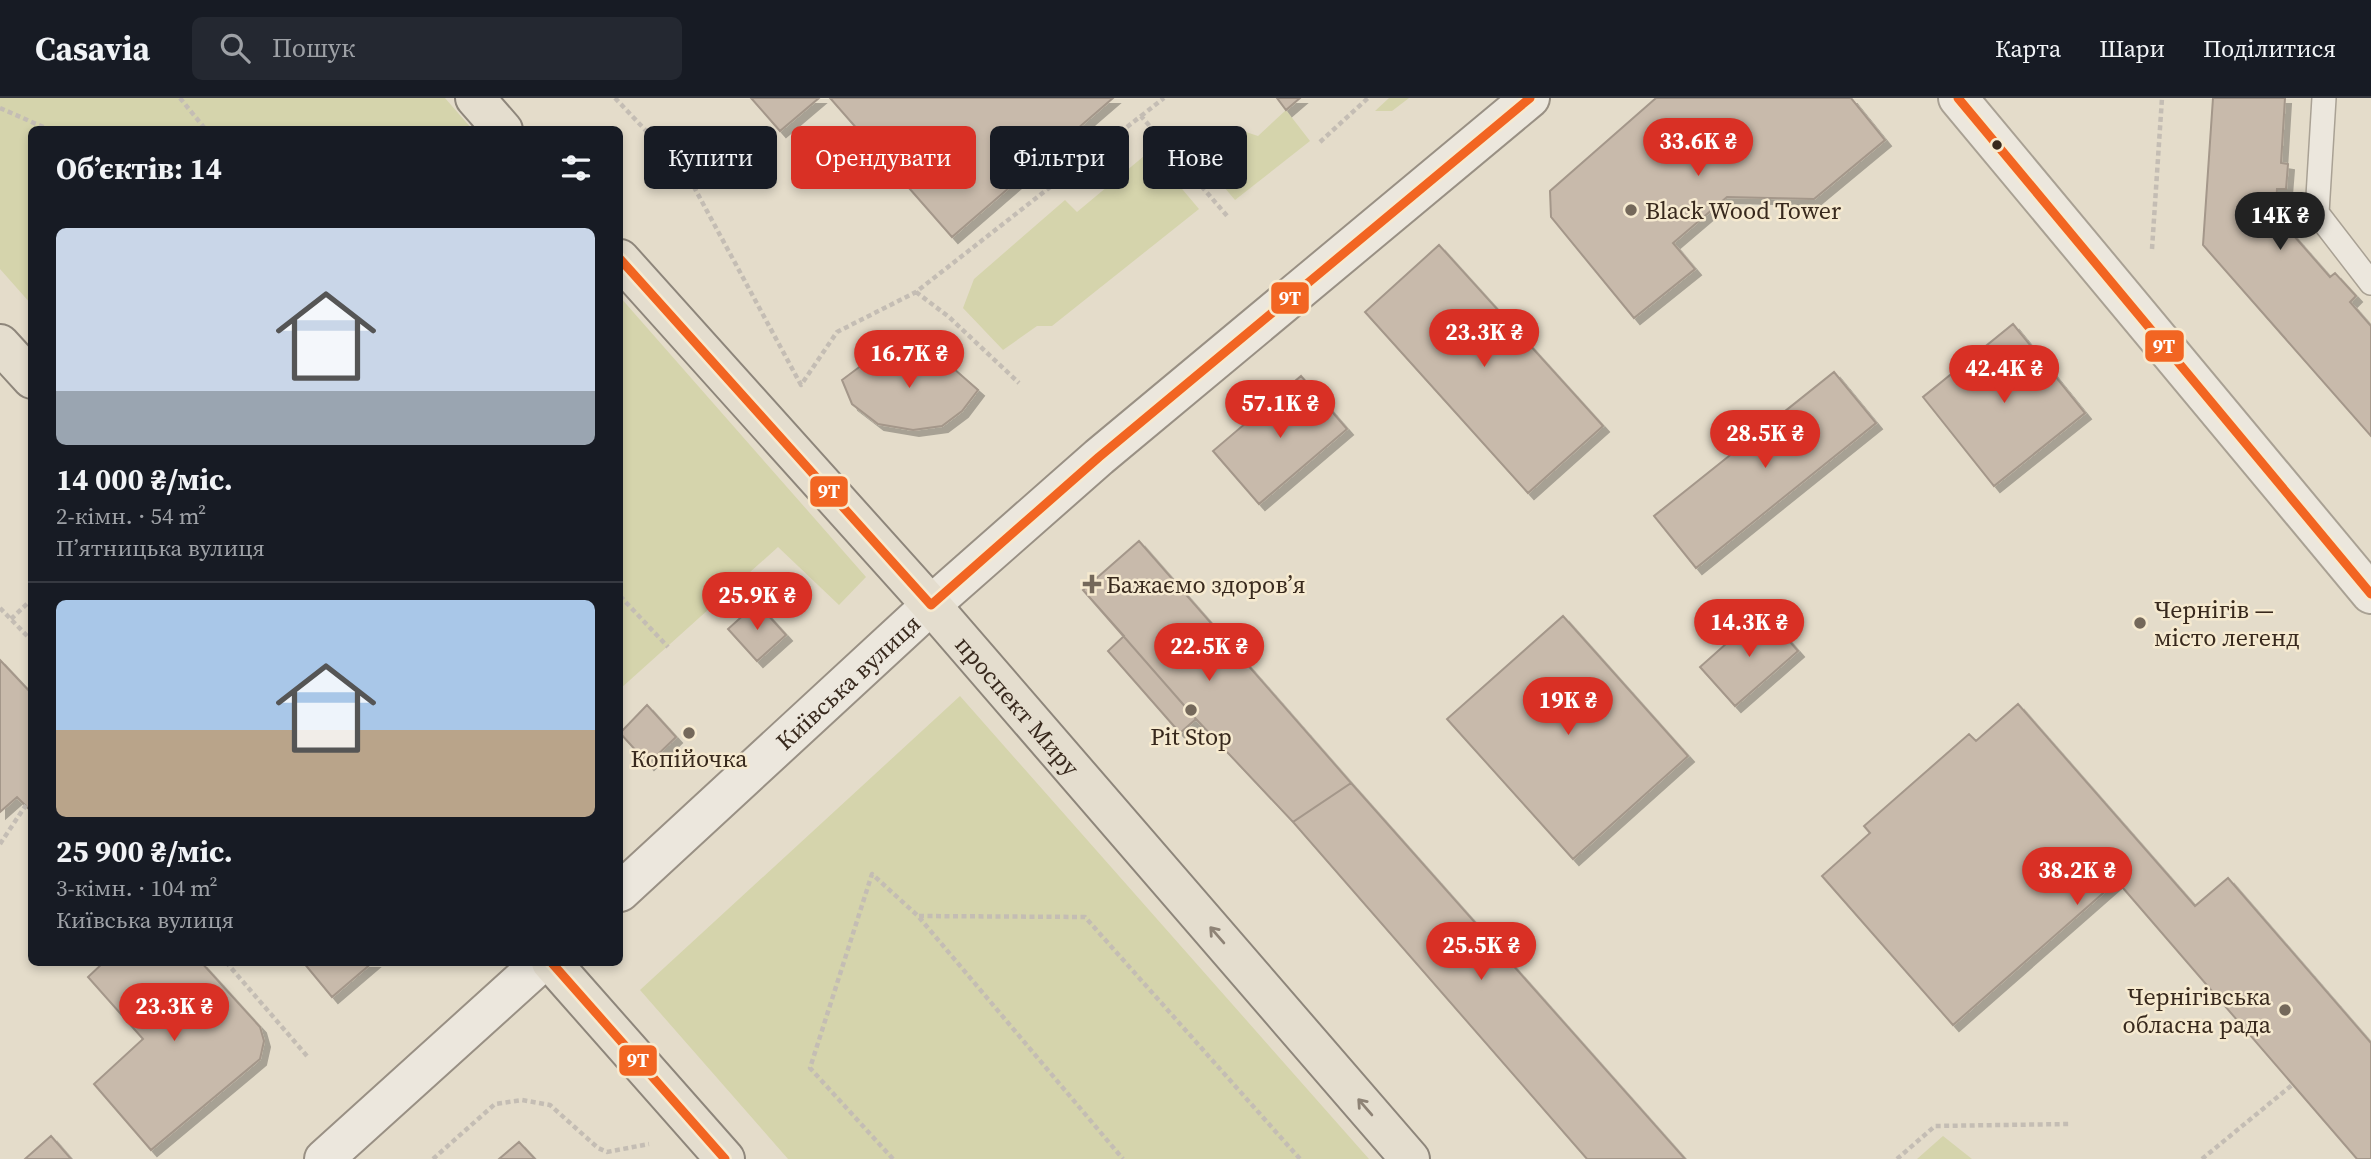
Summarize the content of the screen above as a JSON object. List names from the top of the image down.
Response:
{
  "streets": {
    "main road": ["Київська вулиця", "проспект Миру"]
  },
  "crossings": [
    ["Київська вулиця", "проспект Миру"]
  ],
  "one_way": ["проспект Миру"],
  "places": {
    "other": [
      "Black Wood Tower",
      "Чернігів — місто легенд",
      "Pit Stop",
      "Копійочка",
      "Чернігівська обласна рада"
    ],
    "health": ["Бажаємо здоровʼя"]
  },
  "lines": ["transit line 9Т"],
  "page": {
    "header": "Casavia",
    "search": "Пошук",
    "nav": ["Карта", "Шари", "Поділитися"],
    "price": [
      "33.6K ₴",
      "14K ₴",
      "23.3K ₴",
      "16.7K ₴",
      "42.4K ₴",
      "57.1K ₴",
      "28.5K ₴",
      "25.9K ₴",
      "14.3K ₴",
      "22.5K ₴",
      "19K ₴",
      "38.2K ₴",
      "25.5K ₴",
      "23.3K ₴"
    ],
    "chip": [
      "Купити",
      "Орендувати",
      "Фільтри",
      "Нове"
    ],
    "heading": "Об’єктів: 14",
    "list": [
      {
        "name": "14 000 ₴/міс.",
        "note": "2-кімн. · 54 m² · Пʼятницька вулиця"
      },
      {
        "name": "25 900 ₴/міс.",
        "note": "3-кімн. · 104 m² · Київська вулиця"
      }
    ]
  }
}
